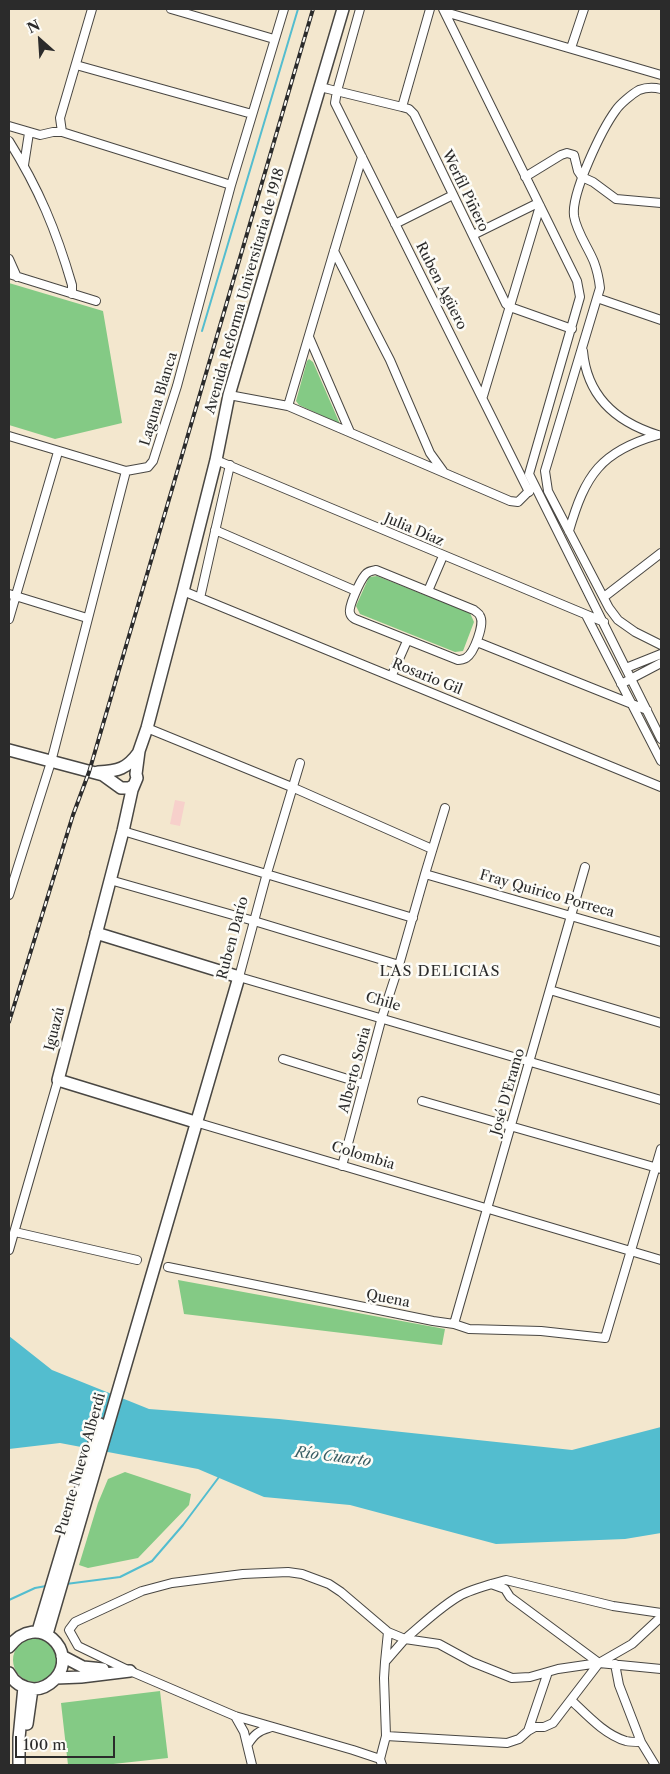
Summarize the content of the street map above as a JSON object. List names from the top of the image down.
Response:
{
  "streets": {
    "main road": [
      "Avenida Reforma Universitaria de 1918",
      "Ruben Darío",
      "Chile",
      "Iguazú",
      "Colombia",
      "Puente Nuevo Alberdi"
    ],
    "street": [
      "Werfil Piñero",
      "Ruben Agüero",
      "Laguna Blanca",
      "Julia Díaz",
      "Rosario Gil",
      "Fray Quirico Porreca",
      "Alberto Soria",
      "José D'Eramo",
      "Quena"
    ]
  },
  "crossings": [
    ["Avenida Reforma Universitaria de 1918", "Julia Díaz"],
    ["Avenida Reforma Universitaria de 1918", "Rosario Gil"],
    ["Avenida Reforma Universitaria de 1918", "Iguazú"],
    ["Fray Quirico Porreca", "Alberto Soria"],
    ["Fray Quirico Porreca", "José D'Eramo"],
    ["Ruben Darío", "Chile"],
    ["Ruben Darío", "Colombia"],
    ["Ruben Darío", "Puente Nuevo Alberdi"],
    ["Chile", "Iguazú"],
    ["Chile", "Alberto Soria"],
    ["Chile", "José D'Eramo"],
    ["Iguazú", "Colombia"],
    ["Alberto Soria", "Colombia"],
    ["José D'Eramo", "Colombia"],
    ["José D'Eramo", "Quena"],
    ["Colombia", "Quena"]
  ],
  "districts": ["LAS DELICIAS"],
  "water": ["Río Cuarto"],
  "scale_bar": "100 m",
  "north": "top left"
}
